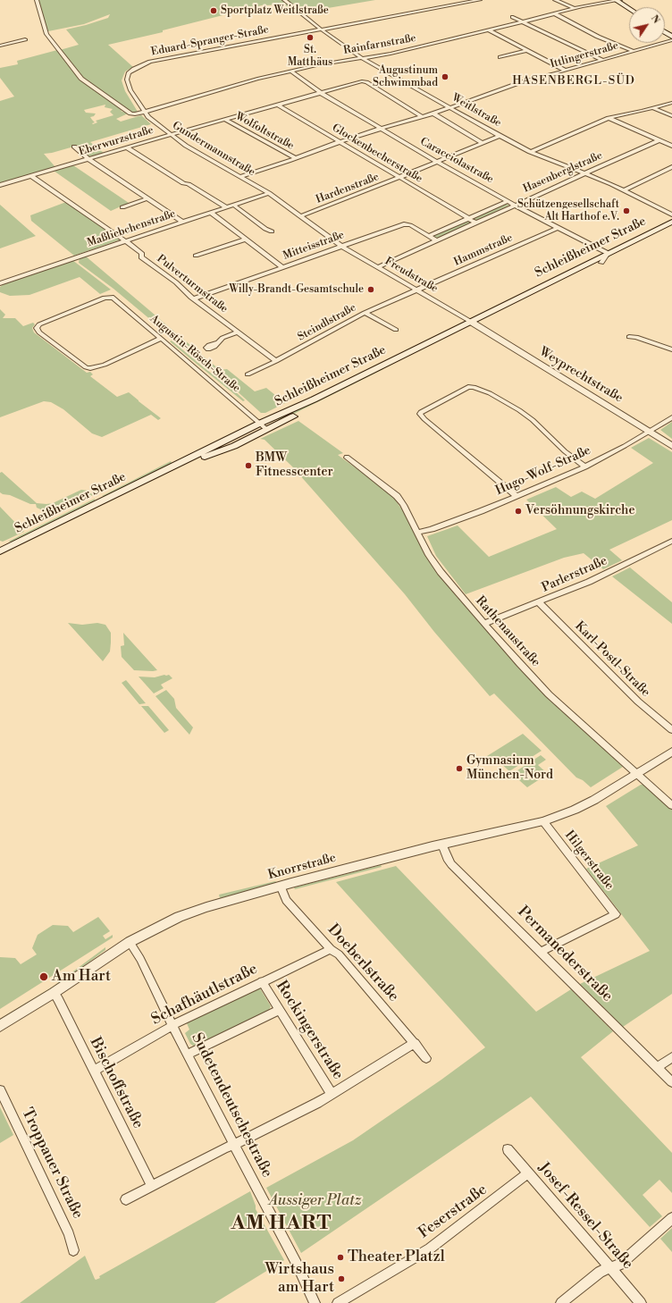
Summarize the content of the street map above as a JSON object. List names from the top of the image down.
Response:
{
  "streets": {
    "main road": ["Schleißheimer Straße"],
    "street": [
      "Eduard-Spranger-Straße",
      "Rainfarnstraße",
      "Ittlingerstraße",
      "Weitlstraße",
      "Wolfoltstraße",
      "Eberwurzstraße",
      "Gundermannstraße",
      "Glockenbecherstraße",
      "Caracciolastraße",
      "Hasenberglstraße",
      "Hardenstraße",
      "Maßliebchenstraße",
      "Mitteisstraße",
      "Hammstraße",
      "Freudstraße",
      "Pulverturmstraße",
      "Steindlstraße",
      "Augustin-Rösch-Straße",
      "Weyprechtstraße",
      "Hugo-Wolf-Straße",
      "Parlerstraße",
      "Rathenaustraße",
      "Karl-Postl-Straße",
      "Hilgerstraße",
      "Knorrstraße",
      "Permanederstraße",
      "Doeberlstraße",
      "Schafhäutlstraße",
      "Rockingerstraße",
      "Bischoffstraße",
      "Sudetendeutschestraße",
      "Troppauer Straße",
      "Feserstraße",
      "Josef-Ressel-Straße"
    ]
  },
  "crossings": [
    ["Eduard-Spranger-Straße", "Rainfarnstraße"],
    ["Eduard-Spranger-Straße", "Weitlstraße"],
    ["Eduard-Spranger-Straße", "Gundermannstraße"],
    ["Rainfarnstraße", "Weitlstraße"],
    ["Rainfarnstraße", "Gundermannstraße"],
    ["Rainfarnstraße", "Caracciolastraße"],
    ["Ittlingerstraße", "Weitlstraße"],
    ["Ittlingerstraße", "Wolfoltstraße"],
    ["Ittlingerstraße", "Eberwurzstraße"],
    ["Ittlingerstraße", "Gundermannstraße"],
    ["Ittlingerstraße", "Glockenbecherstraße"],
    ["Ittlingerstraße", "Caracciolastraße"],
    ["Weitlstraße", "Hasenberglstraße"],
    ["Weitlstraße", "Hardenstraße"],
    ["Wolfoltstraße", "Eberwurzstraße"],
    ["Eberwurzstraße", "Gundermannstraße"],
    ["Eberwurzstraße", "Glockenbecherstraße"],
    ["Eberwurzstraße", "Caracciolastraße"],
    ["Eberwurzstraße", "Pulverturmstraße"],
    ["Gundermannstraße", "Hardenstraße"],
    ["Gundermannstraße", "Maßliebchenstraße"],
    ["Gundermannstraße", "Mitteisstraße"],
    ["Gundermannstraße", "Freudstraße"],
    ["Glockenbecherstraße", "Hardenstraße"],
    ["Caracciolastraße", "Hasenberglstraße"],
    ["Caracciolastraße", "Hardenstraße"],
    ["Caracciolastraße", "Schleißheimer Straße"],
    ["Caracciolastraße", "Hammstraße"],
    ["Hasenberglstraße", "Mitteisstraße"],
    ["Hasenberglstraße", "Freudstraße"],
    ["Maßliebchenstraße", "Pulverturmstraße"],
    ["Mitteisstraße", "Freudstraße"],
    ["Mitteisstraße", "Pulverturmstraße"],
    ["Schleißheimer Straße", "Freudstraße"],
    ["Schleißheimer Straße", "Augustin-Rösch-Straße"],
    ["Schleißheimer Straße", "Weyprechtstraße"],
    ["Hammstraße", "Freudstraße"],
    ["Hammstraße", "Steindlstraße"],
    ["Freudstraße", "Steindlstraße"],
    ["Freudstraße", "Weyprechtstraße"],
    ["Pulverturmstraße", "Steindlstraße"],
    ["Weyprechtstraße", "Hugo-Wolf-Straße"],
    ["Hugo-Wolf-Straße", "Rathenaustraße"],
    ["Parlerstraße", "Rathenaustraße"],
    ["Parlerstraße", "Karl-Postl-Straße"],
    ["Rathenaustraße", "Knorrstraße"],
    ["Hilgerstraße", "Knorrstraße"],
    ["Hilgerstraße", "Permanederstraße"],
    ["Knorrstraße", "Permanederstraße"],
    ["Knorrstraße", "Doeberlstraße"],
    ["Knorrstraße", "Bischoffstraße"],
    ["Knorrstraße", "Sudetendeutschestraße"],
    ["Doeberlstraße", "Schafhäutlstraße"],
    ["Schafhäutlstraße", "Rockingerstraße"],
    ["Schafhäutlstraße", "Bischoffstraße"],
    ["Schafhäutlstraße", "Sudetendeutschestraße"],
    ["Feserstraße", "Josef-Ressel-Straße"]
  ],
  "districts": ["HASENBERGL-SÜD", "AM HART"],
  "parks": ["Aussiger Platz"],
  "places": [
    "Sportplatz Weitlstraße",
    "St. Matthäus",
    "Augustinum Schwimmbad",
    "Schützengesellschaft Alt Harthof e.V.",
    "Willy-Brandt-Gesamtschule",
    "BMW Fitnesscenter",
    "Versöhnungskirche",
    "Gymnasium München-Nord",
    "Am Hart",
    "Theater Platzl",
    "Wirtshaus am Hart"
  ],
  "north": "top right"
}
